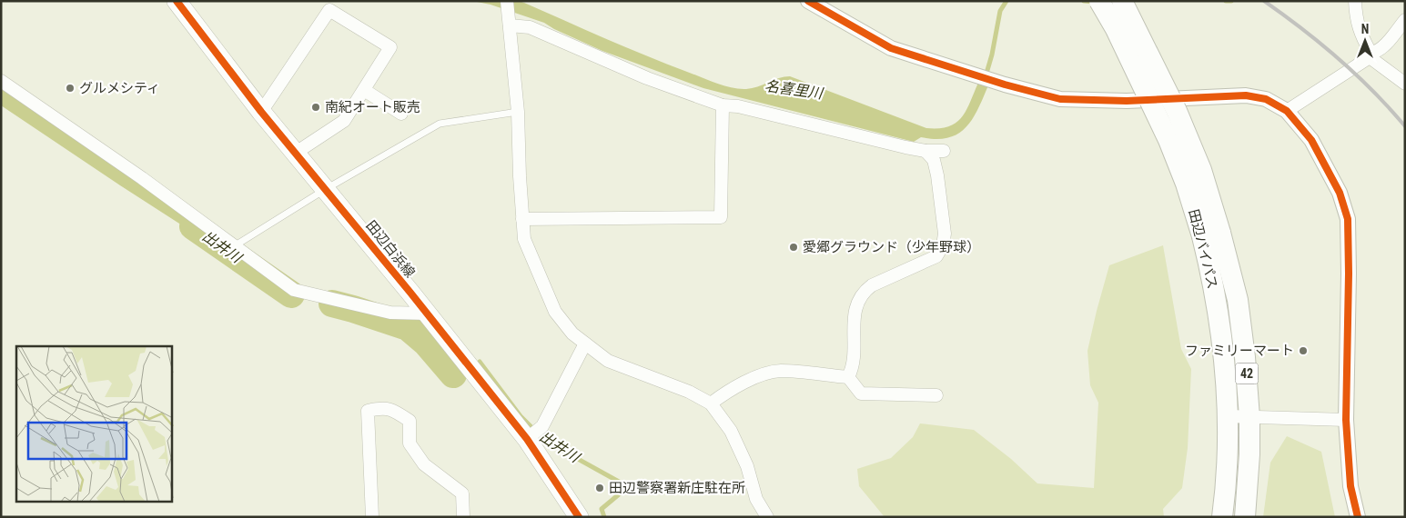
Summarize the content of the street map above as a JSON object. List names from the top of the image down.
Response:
{
  "streets": {
    "highway": ["田辺バイパス", "42"],
    "main road": ["田辺白浜線"]
  },
  "water": ["名喜里川", "出井川"],
  "places": [
    "グルメシティ",
    "南紀オート販売",
    "愛郷グラウンド（少年野球）",
    "ファミリーマート",
    "田辺警察署新庄駐在所"
  ],
  "north": "top"
}
